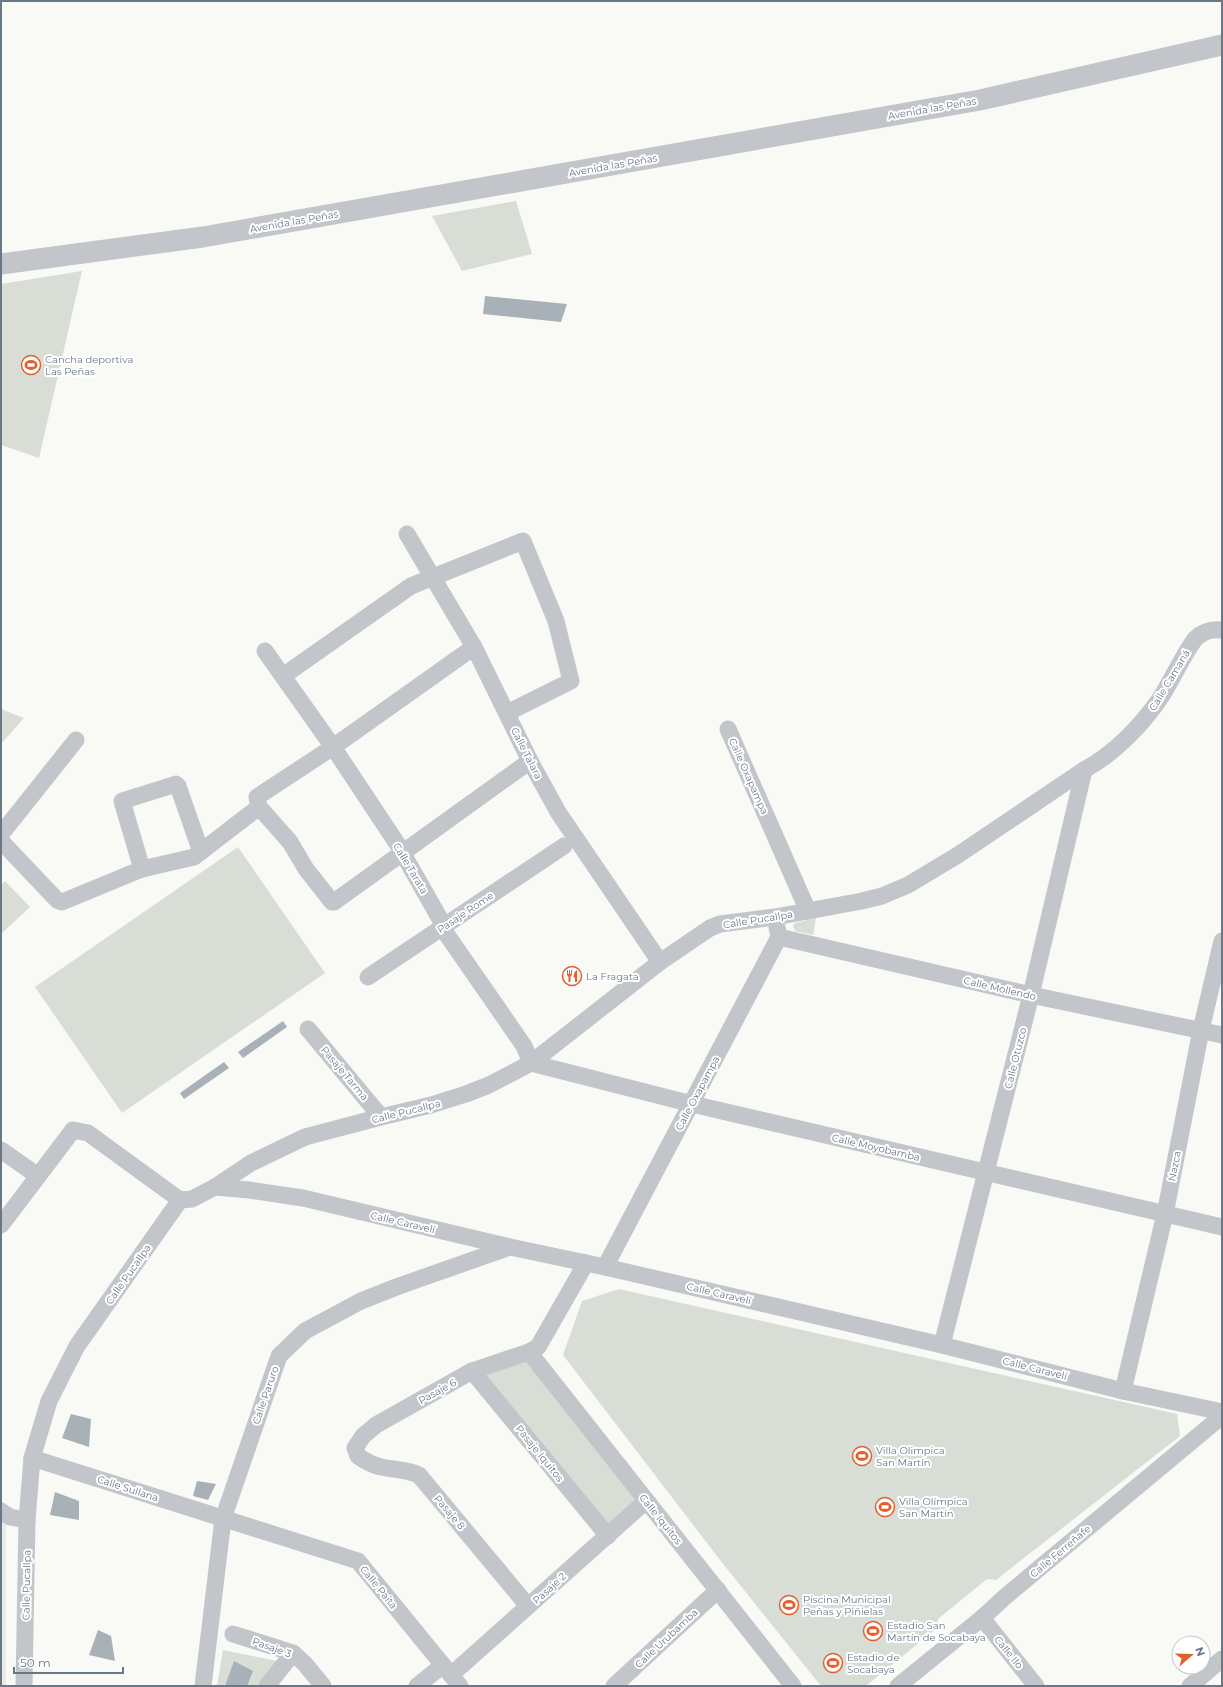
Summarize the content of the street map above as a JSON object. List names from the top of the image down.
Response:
{
  "streets": {
    "street": [
      "Avenida las Peñas",
      "Calle Camaná",
      "Calle Talara",
      "Calle Oxapampa",
      "Calle Tarata",
      "Pasaje Rome",
      "Calle Pucallpa",
      "Calle Mollendo",
      "Calle Otuzco",
      "Pasaje Tarma",
      "Calle Moyobamba",
      "Nazca",
      "Calle Caravelí",
      "Pasaje 6",
      "Calle Paruro",
      "Pasaje Iquitos",
      "Calle Sullana",
      "Pasaje 8",
      "Calle Iquitos",
      "Calle Ferreñafe",
      "Calle Paita",
      "Pasaje 2",
      "Calle Urubamba",
      "Pasaje 3",
      "Calle Ilo"
    ]
  },
  "crossings": [
    ["Calle Camaná", "Calle Pucallpa"],
    ["Calle Camaná", "Calle Otuzco"],
    ["Calle Talara", "Calle Pucallpa"],
    ["Calle Oxapampa", "Calle Pucallpa"],
    ["Calle Oxapampa", "Calle Mollendo"],
    ["Calle Oxapampa", "Calle Moyobamba"],
    ["Calle Oxapampa", "Calle Caravelí"],
    ["Calle Tarata", "Pasaje Rome"],
    ["Calle Tarata", "Calle Pucallpa"],
    ["Calle Tarata", "Calle Moyobamba"],
    ["Calle Pucallpa", "Calle Otuzco"],
    ["Calle Pucallpa", "Pasaje Tarma"],
    ["Calle Pucallpa", "Calle Moyobamba"],
    ["Calle Pucallpa", "Calle Caravelí"],
    ["Calle Pucallpa", "Calle Sullana"],
    ["Calle Mollendo", "Calle Otuzco"],
    ["Calle Mollendo", "Nazca"],
    ["Calle Otuzco", "Calle Moyobamba"],
    ["Calle Otuzco", "Calle Caravelí"],
    ["Calle Moyobamba", "Nazca"],
    ["Nazca", "Calle Caravelí"],
    ["Calle Caravelí", "Calle Paruro"],
    ["Pasaje 6", "Pasaje Iquitos"],
    ["Pasaje 6", "Pasaje 8"],
    ["Pasaje 6", "Calle Iquitos"],
    ["Calle Paruro", "Calle Sullana"],
    ["Calle Paruro", "Calle Paita"],
    ["Pasaje Iquitos", "Pasaje 2"],
    ["Calle Sullana", "Calle Paita"],
    ["Pasaje 8", "Pasaje 2"],
    ["Calle Iquitos", "Pasaje 2"],
    ["Calle Iquitos", "Calle Urubamba"],
    ["Calle Ferreñafe", "Calle Ilo"],
    ["Calle Paita", "Pasaje 2"]
  ],
  "places": {
    "sports": [
      "Cancha deportiva Las Peñas",
      "Villa Olimpica San Martín",
      "Villa Olímpica San Martín",
      "Piscina Municipal Peñas y Piñielas",
      "Estadio San Martín de Socabaya",
      "Estadio de Socabaya"
    ],
    "restaurant": ["La Fragata"]
  },
  "scale_bar": "50 m",
  "north": "right"
}
